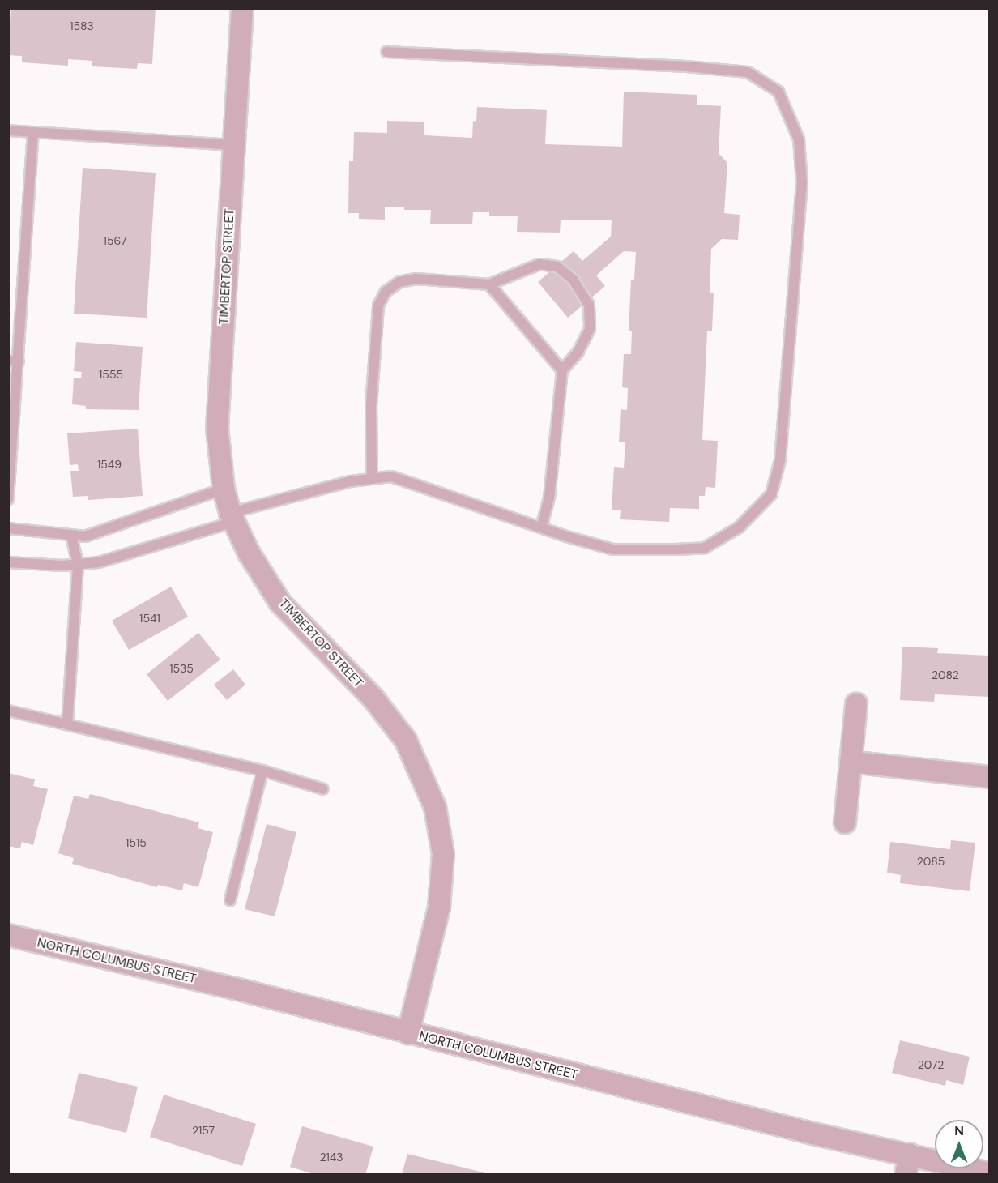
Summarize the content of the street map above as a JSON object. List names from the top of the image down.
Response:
{
  "streets": {
    "street": ["TIMBERTOP STREET", "NORTH COLUMBUS STREET"]
  },
  "crossings": [
    ["TIMBERTOP STREET", "NORTH COLUMBUS STREET"]
  ],
  "house_numbers": [
    "1583",
    "1567",
    "1555",
    "1549",
    "1541",
    "1535",
    "2082",
    "1515",
    "2085",
    "2072",
    "2157",
    "2143"
  ],
  "north": "top"
}
